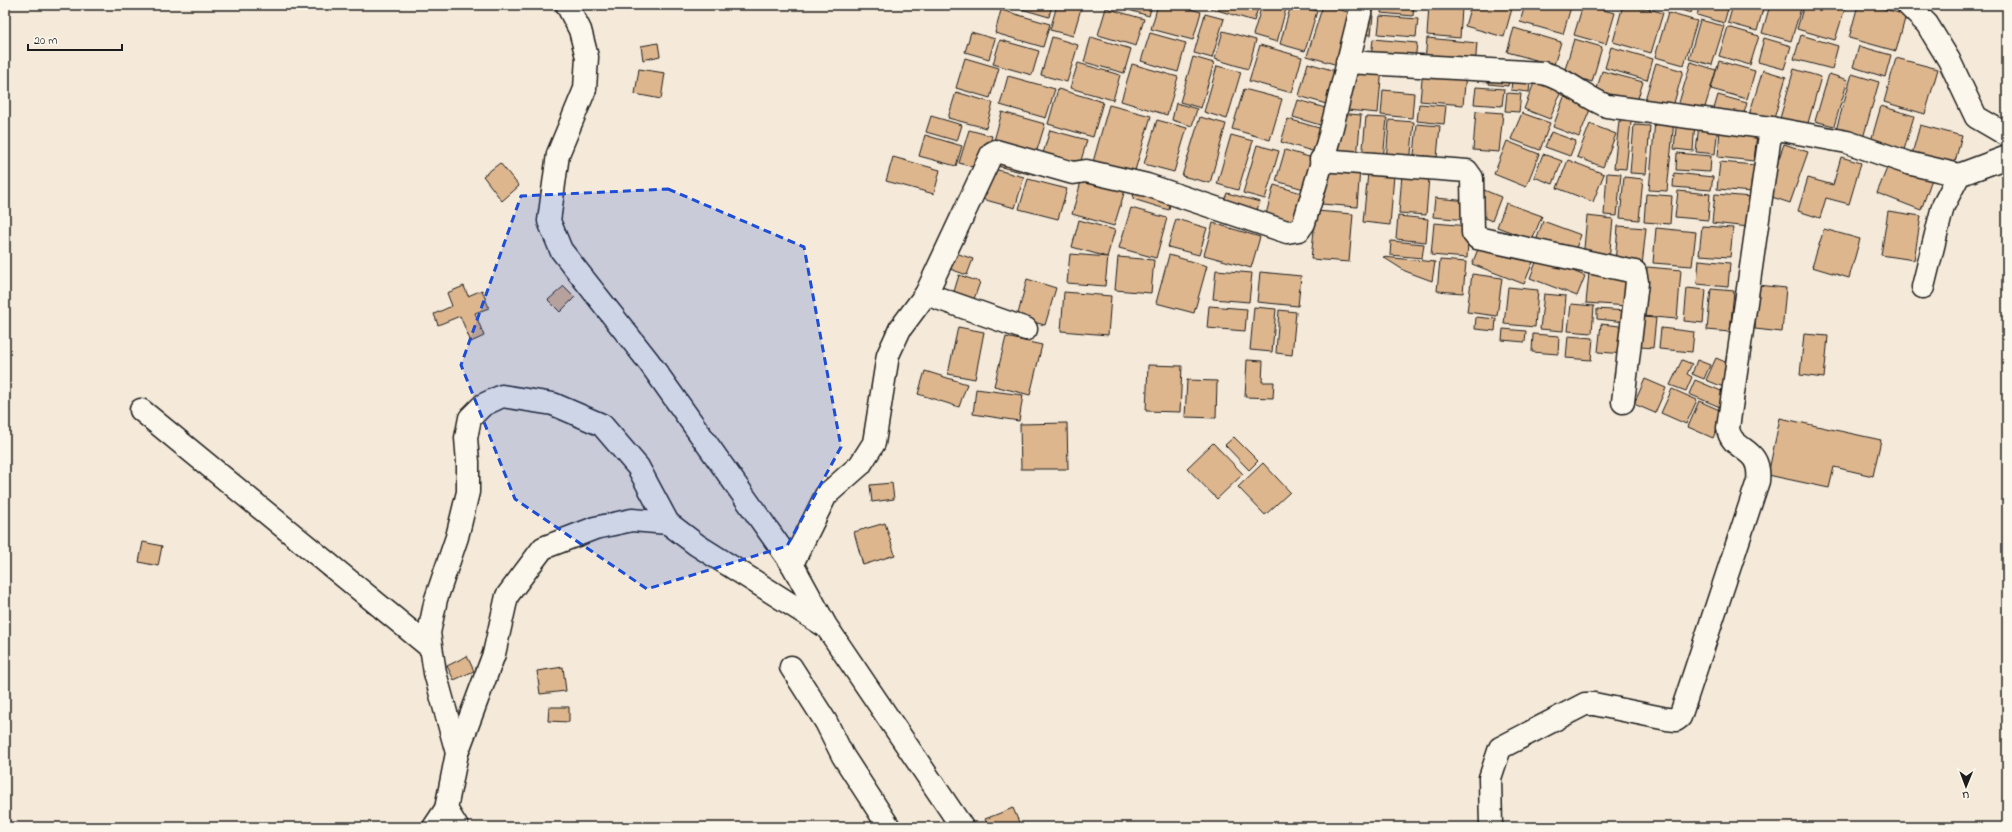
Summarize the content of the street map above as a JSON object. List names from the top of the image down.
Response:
{
  "scale_bar": "20 m",
  "north": "bottom"
}
